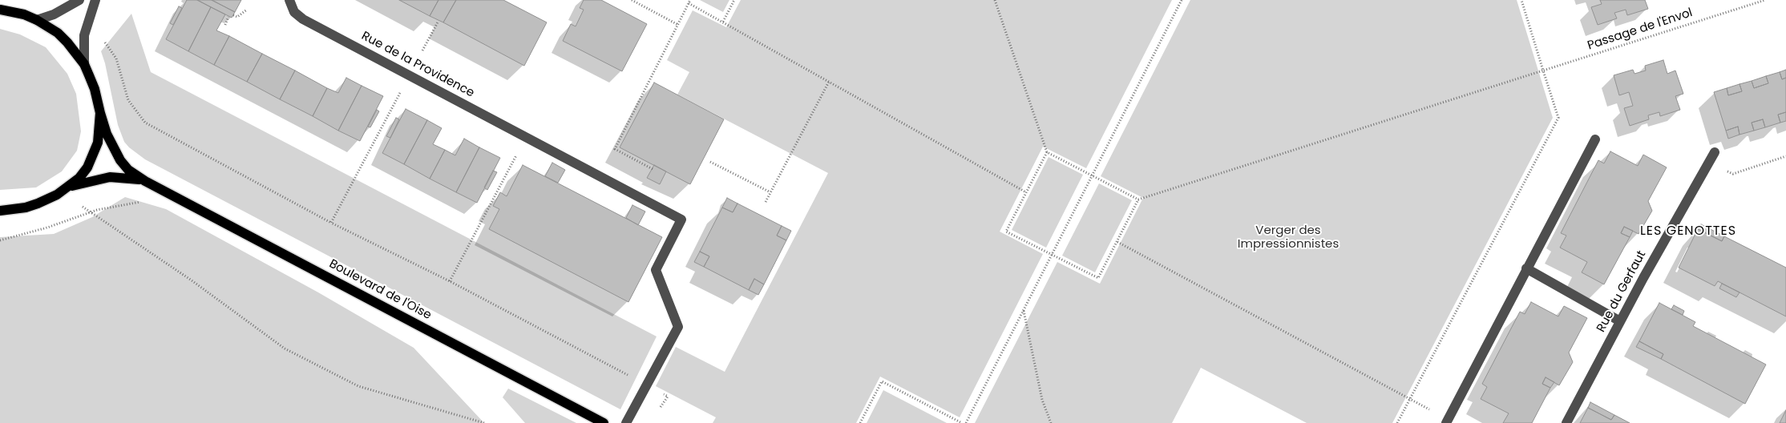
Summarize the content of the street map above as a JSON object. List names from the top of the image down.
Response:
{
  "streets": {
    "main road": ["Boulevard de l'Oise"],
    "street": ["Rue de la Providence", "Rue du Gerfaut"],
    "path": ["Passage de l'Envol"]
  },
  "districts": ["LES GENOTTES"],
  "parks": ["Verger des Impressionnistes"]
}
